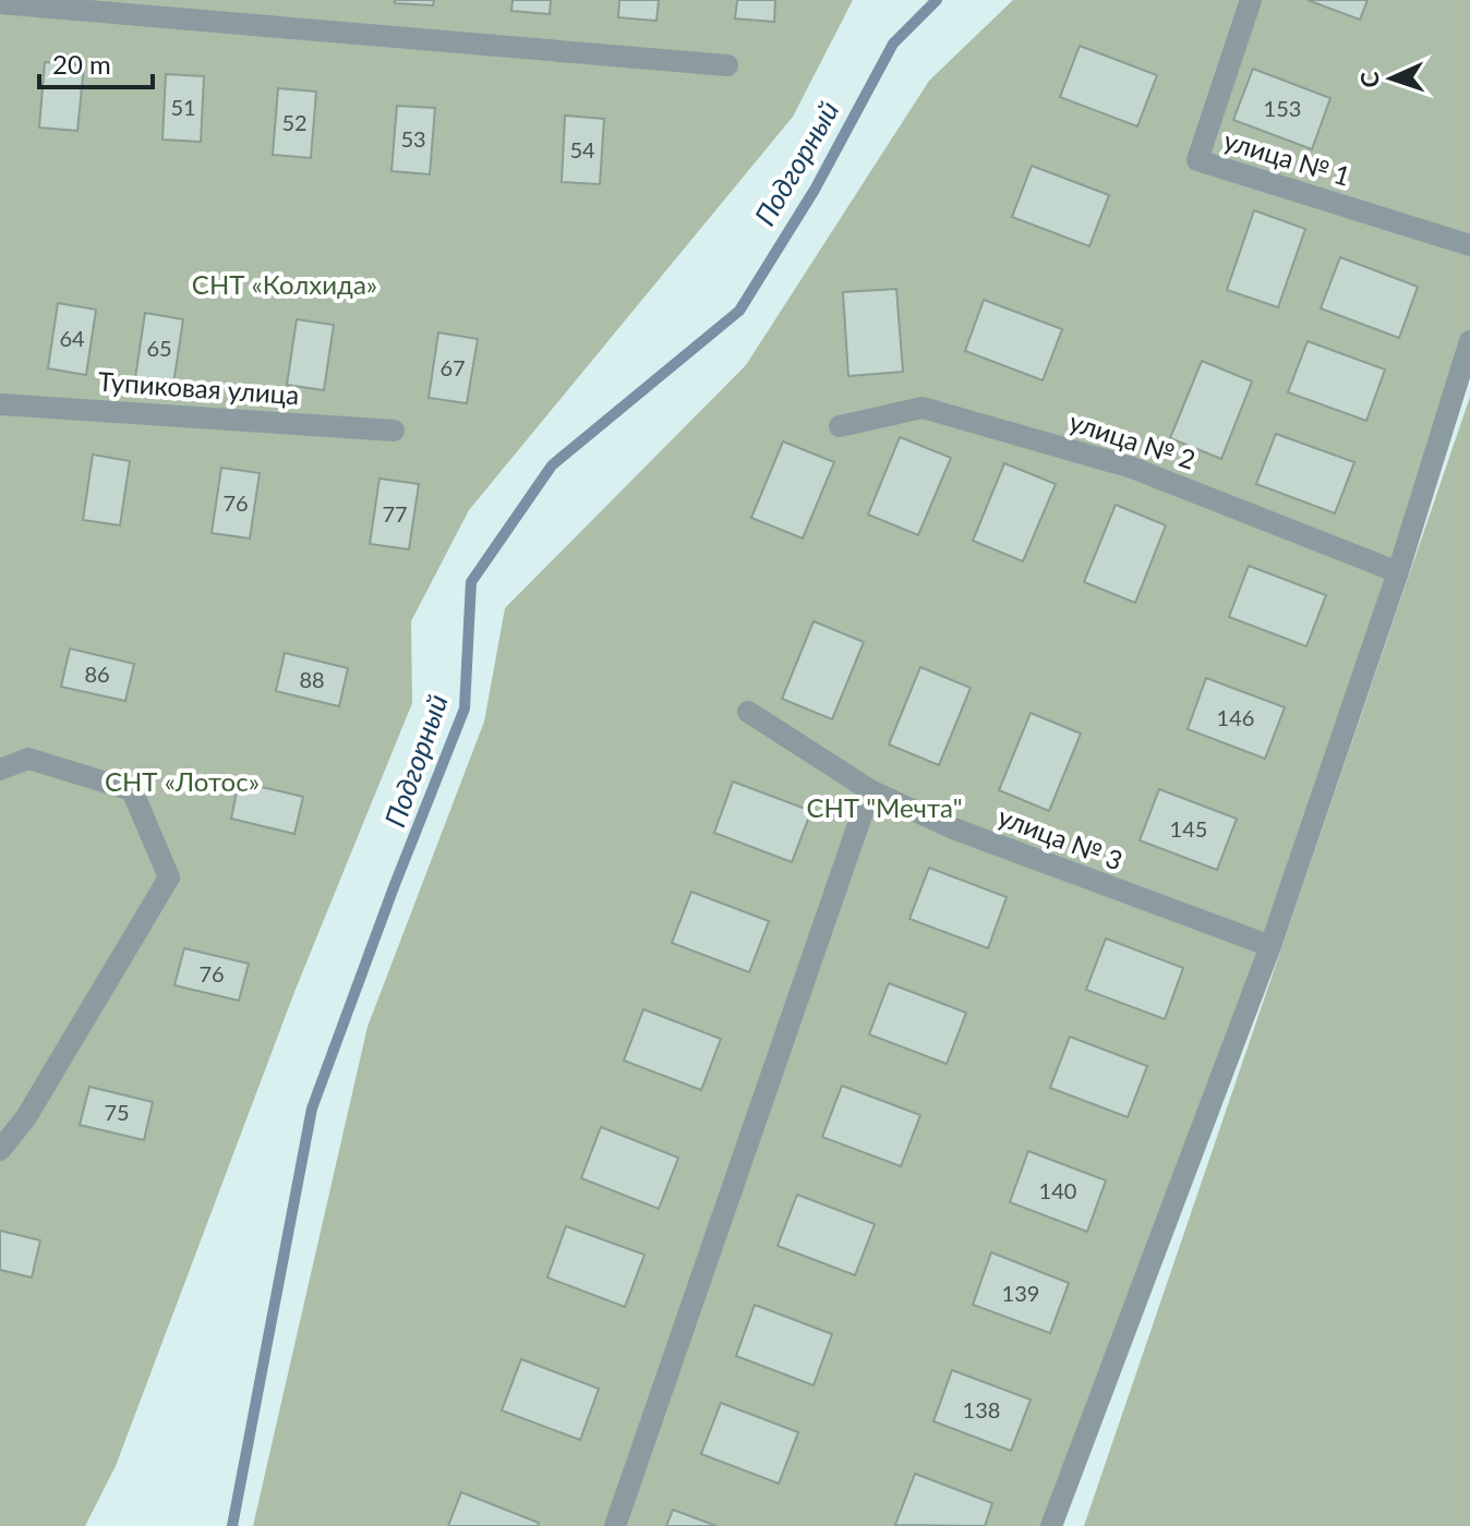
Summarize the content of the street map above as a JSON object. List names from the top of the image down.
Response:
{
  "streets": {
    "street": [
      "улица № 1",
      "Тупиковая улица",
      "улица № 2",
      "улица № 3"
    ]
  },
  "water": ["Подгорный"],
  "parks": ["СНТ «Колхида»", "СНТ «Лотос»", "СНТ \"Мечта\""],
  "house_numbers": [
    "51",
    "153",
    "52",
    "53",
    "54",
    "64",
    "65",
    "67",
    "76",
    "77",
    "86",
    "88",
    "146",
    "145",
    "76",
    "75",
    "140",
    "139",
    "138"
  ],
  "scale_bar": "20 m",
  "north": "left"
}
